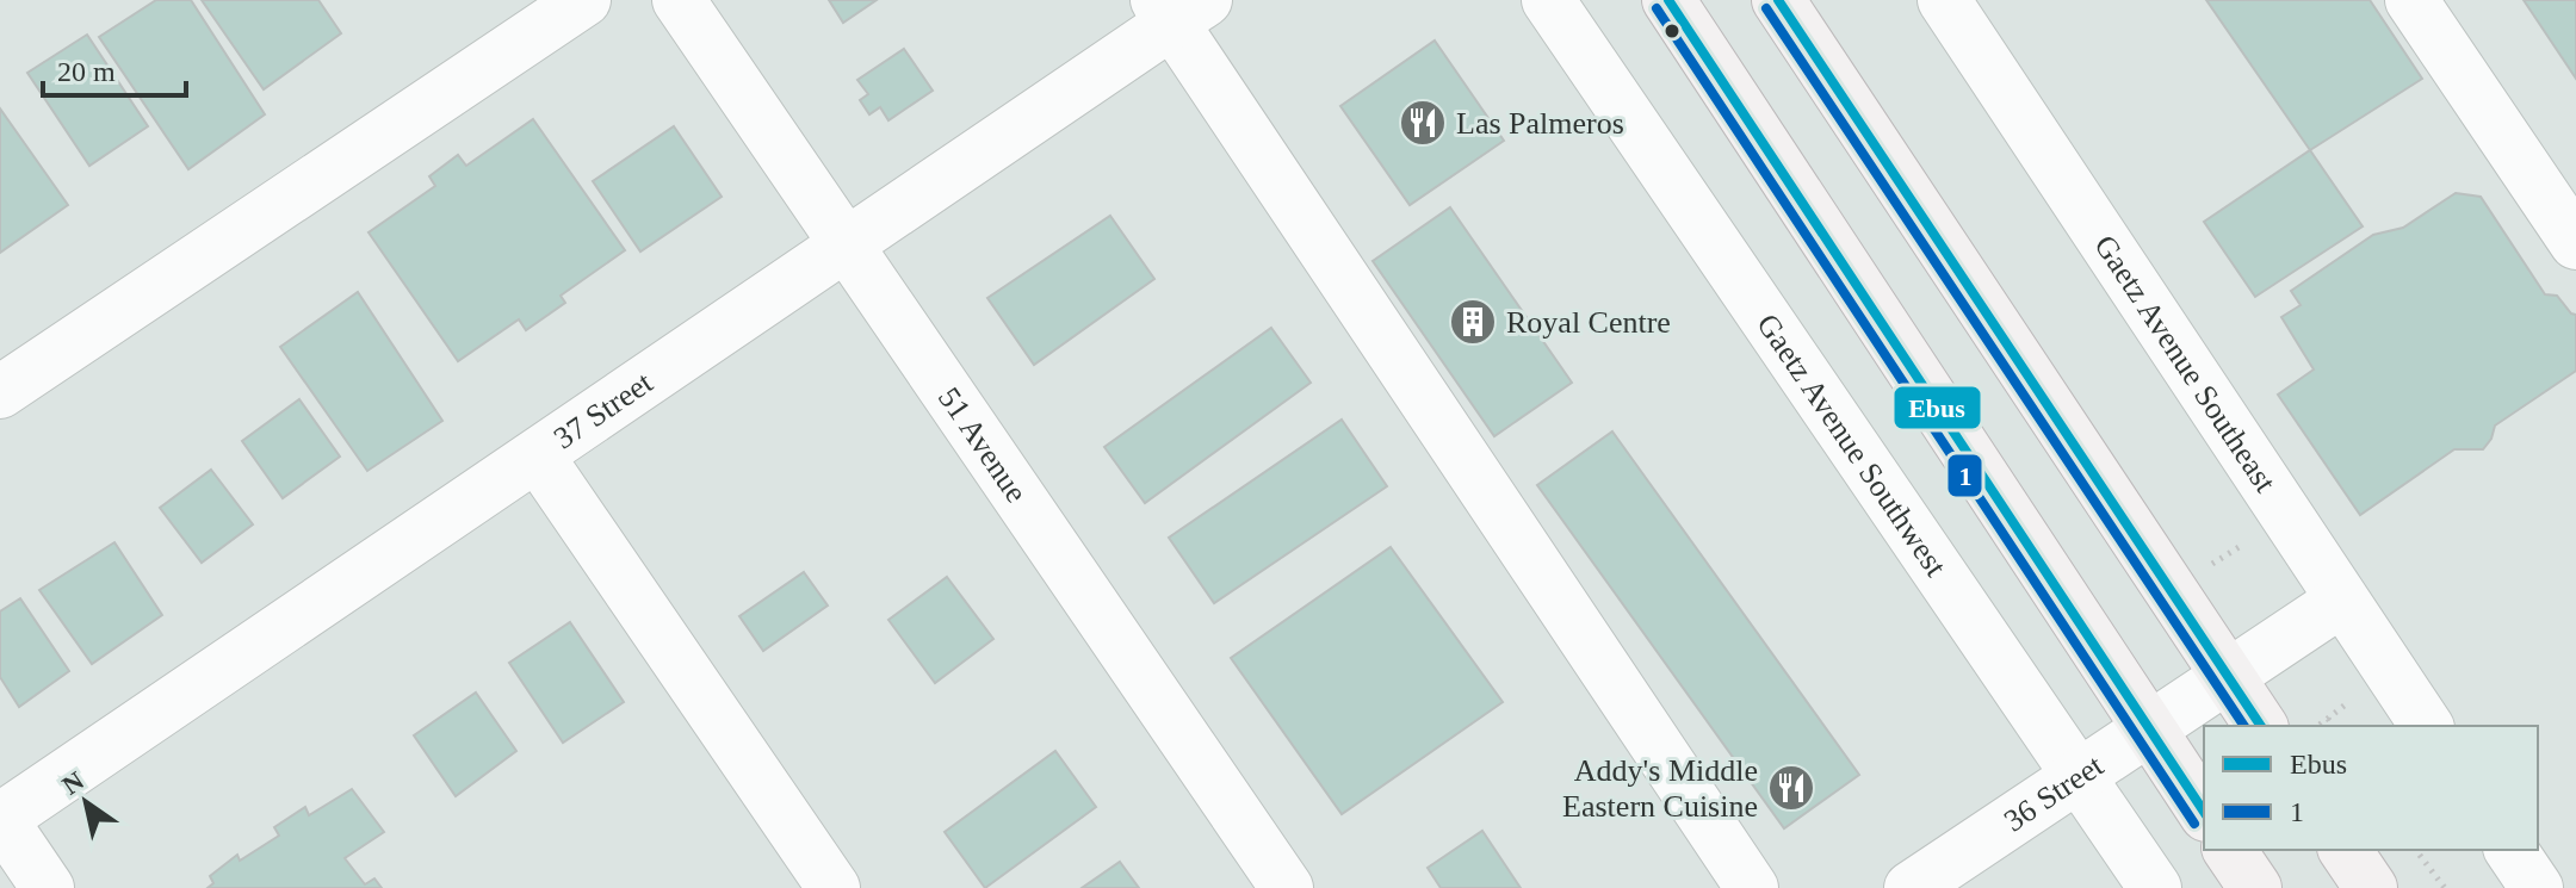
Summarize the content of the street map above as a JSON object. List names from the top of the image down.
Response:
{
  "streets": {
    "street": [
      "Gaetz Avenue Southeast",
      "37 Street",
      "Gaetz Avenue Southwest",
      "51 Avenue",
      "36 Street"
    ]
  },
  "crossings": [
    ["Gaetz Avenue Southeast", "36 Street"],
    ["37 Street", "51 Avenue"],
    ["Gaetz Avenue Southwest", "36 Street"]
  ],
  "places": {
    "restaurant": ["Las Palmeros", "Addy's Middle Eastern Cuisine"],
    "building": ["Royal Centre"]
  },
  "lines": ["transit line Ebus", "transit line 1"],
  "legend": ["Ebus", "1"],
  "scale_bar": "20 m",
  "north": "top left"
}
